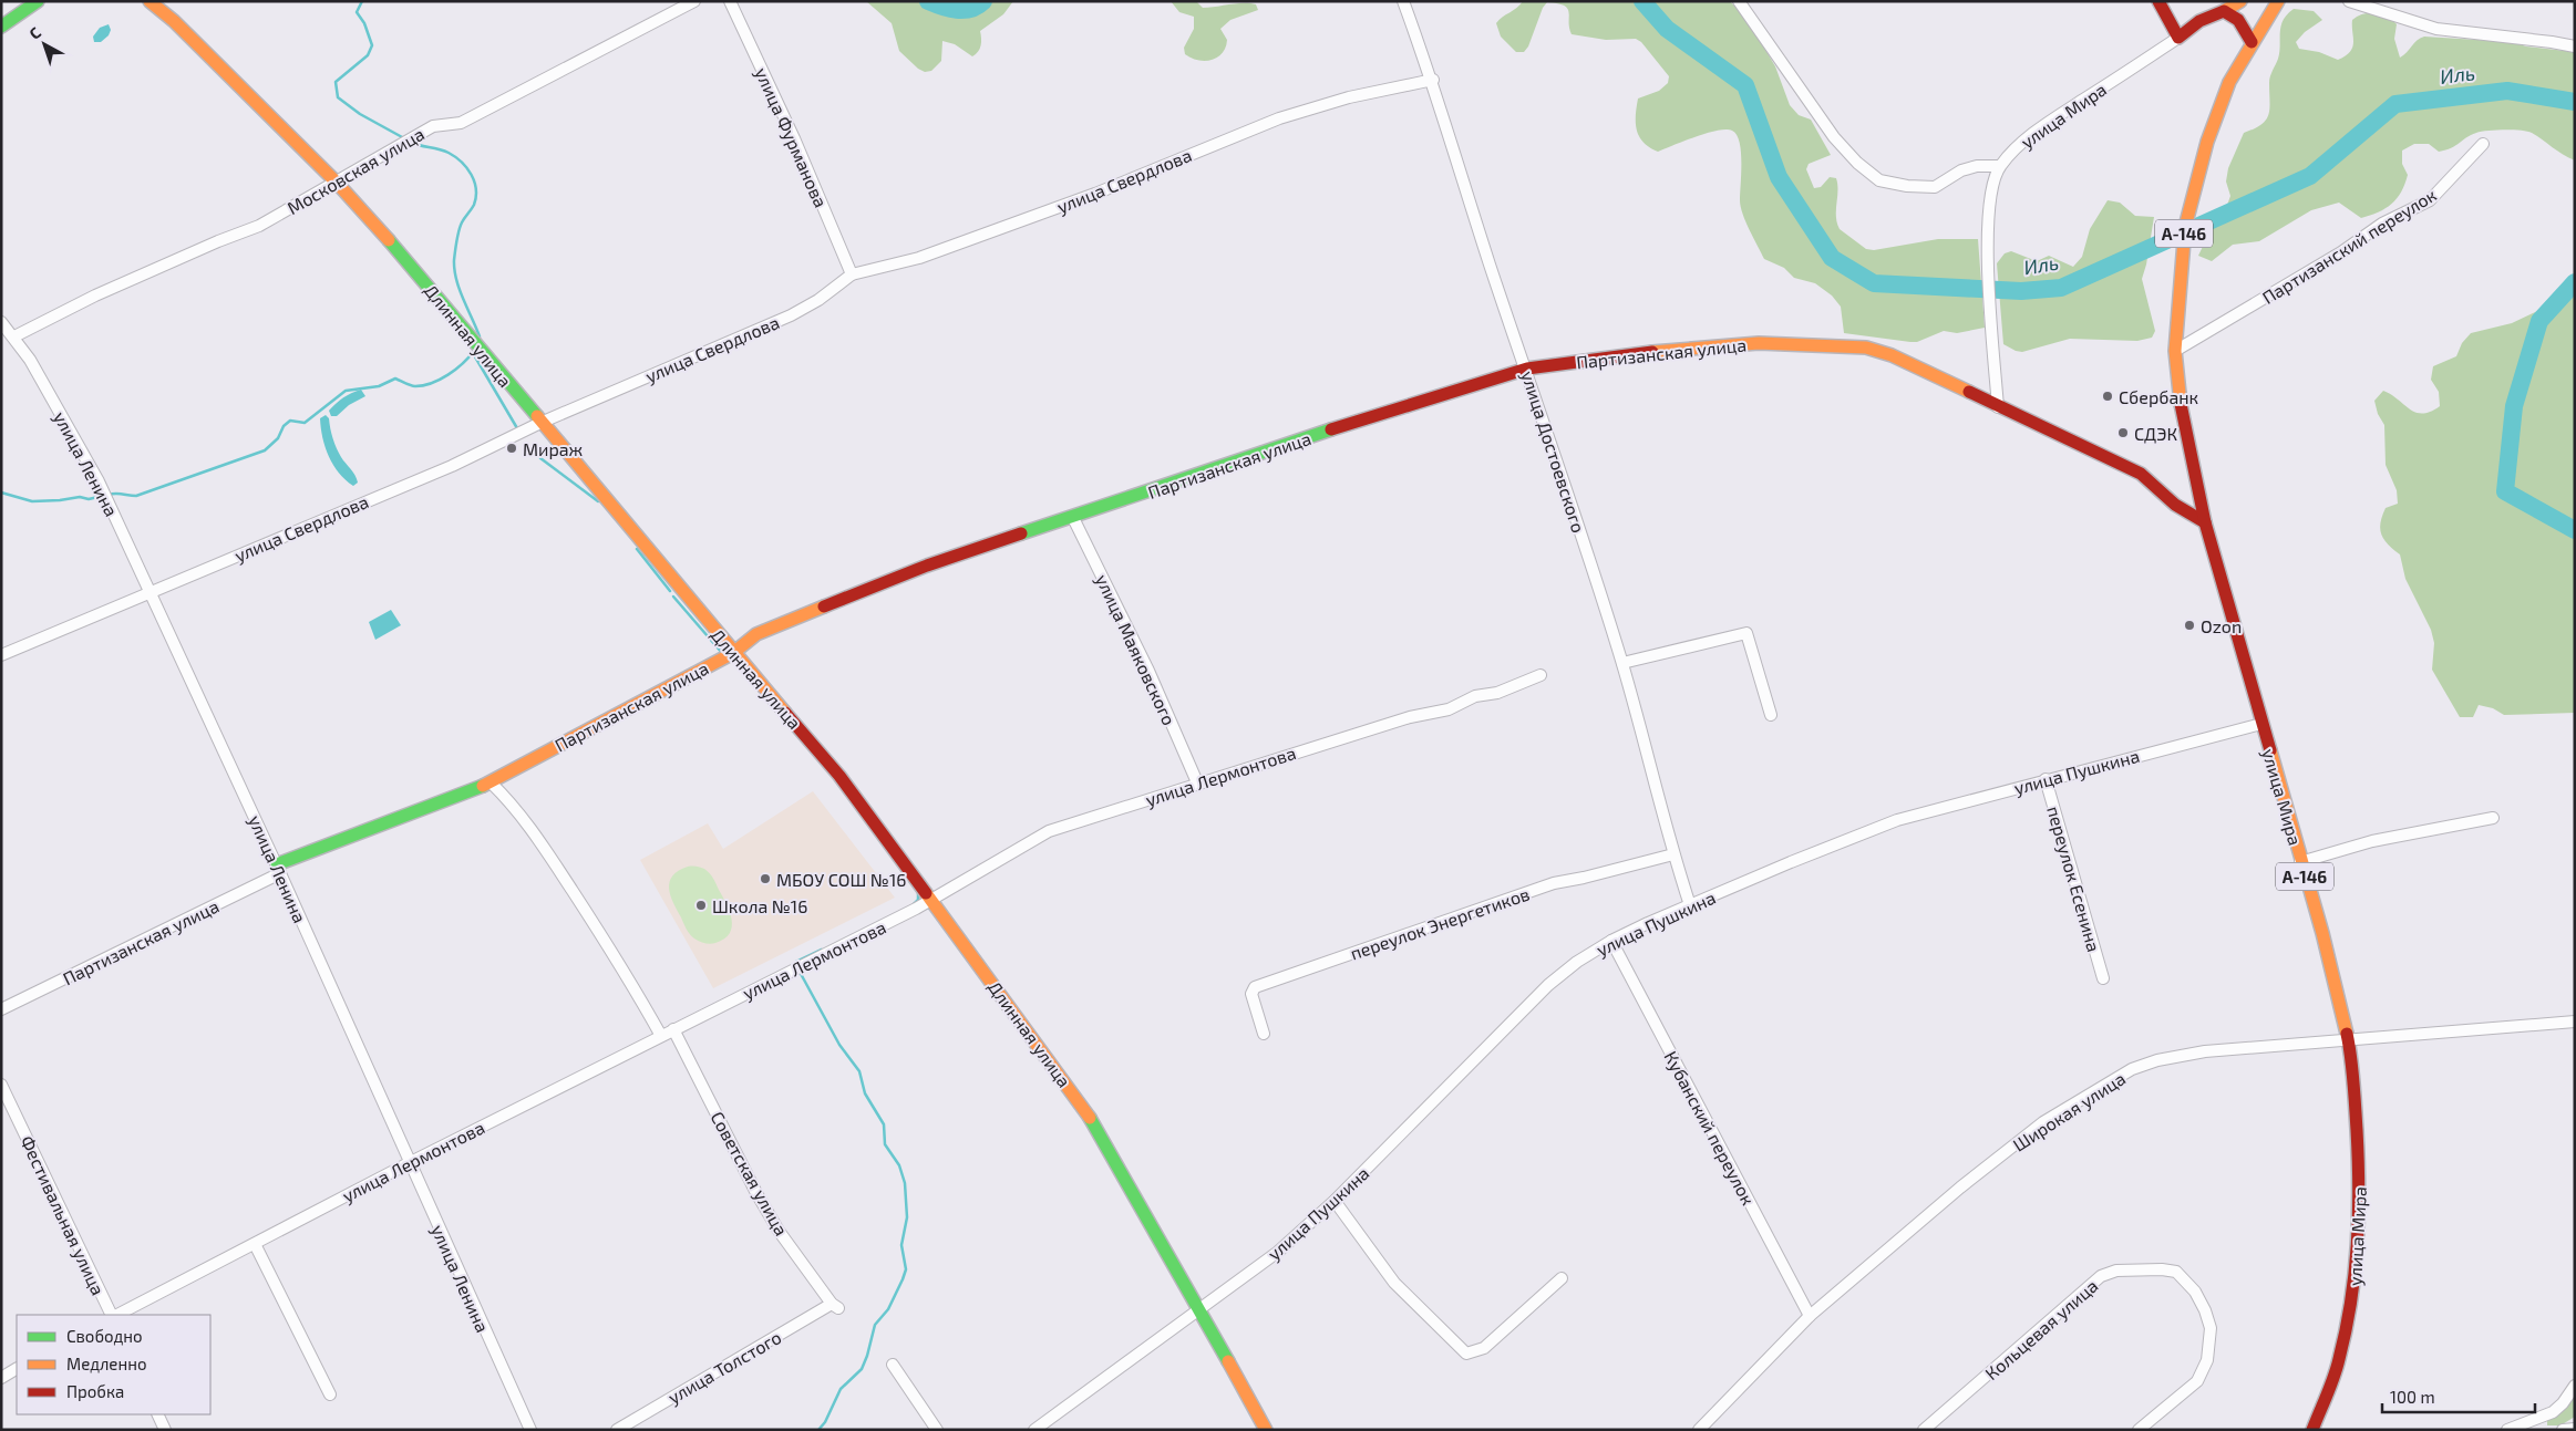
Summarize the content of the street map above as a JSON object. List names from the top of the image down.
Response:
{
  "streets": {
    "main road": [
      "улица Мира",
      "А-146",
      "Длинная улица",
      "Партизанская улица"
    ],
    "street": [
      "улица Фурманова",
      "Московская улица",
      "улица Свердлова",
      "Партизанский переулок",
      "улица Достоевского",
      "улица Ленина",
      "улица Маяковского",
      "улица Пушкина",
      "улица Лермонтова",
      "переулок Есенина",
      "переулок Энергетиков",
      "Широкая улица",
      "Кубанский переулок",
      "Советская улица",
      "Фестивальная улица",
      "Кольцевая улица",
      "улица Толстого"
    ]
  },
  "crossings": [
    ["улица Мира", "А-146"],
    ["улица Мира", "Партизанский переулок"],
    ["улица Мира", "Партизанская улица"],
    ["улица Мира", "улица Пушкина"],
    ["улица Мира", "Широкая улица"],
    ["улица Фурманова", "улица Свердлова"],
    ["Московская улица", "Длинная улица"],
    ["Московская улица", "улица Ленина"],
    ["улица Свердлова", "Длинная улица"],
    ["улица Свердлова", "улица Достоевского"],
    ["улица Свердлова", "улица Ленина"],
    ["Длинная улица", "Партизанская улица"],
    ["Длинная улица", "улица Пушкина"],
    ["Длинная улица", "улица Лермонтова"],
    ["Партизанская улица", "улица Достоевского"],
    ["Партизанская улица", "улица Ленина"],
    ["Партизанская улица", "улица Маяковского"],
    ["улица Достоевского", "улица Пушкина"],
    ["улица Достоевского", "переулок Энергетиков"],
    ["улица Ленина", "улица Лермонтова"],
    ["улица Маяковского", "улица Лермонтова"],
    ["улица Пушкина", "переулок Есенина"],
    ["улица Пушкина", "Кубанский переулок"],
    ["улица Лермонтова", "Советская улица"],
    ["Широкая улица", "Кубанский переулок"],
    ["Советская улица", "улица Толстого"]
  ],
  "water": ["Иль"],
  "places": [
    "Сбербанк",
    "СДЭК",
    "Мираж",
    "Ozon",
    "МБОУ СОШ №16",
    "Школа №16"
  ],
  "legend": ["Свободно", "Медленно", "Пробка"],
  "scale_bar": "100 m",
  "north": "top left"
}
